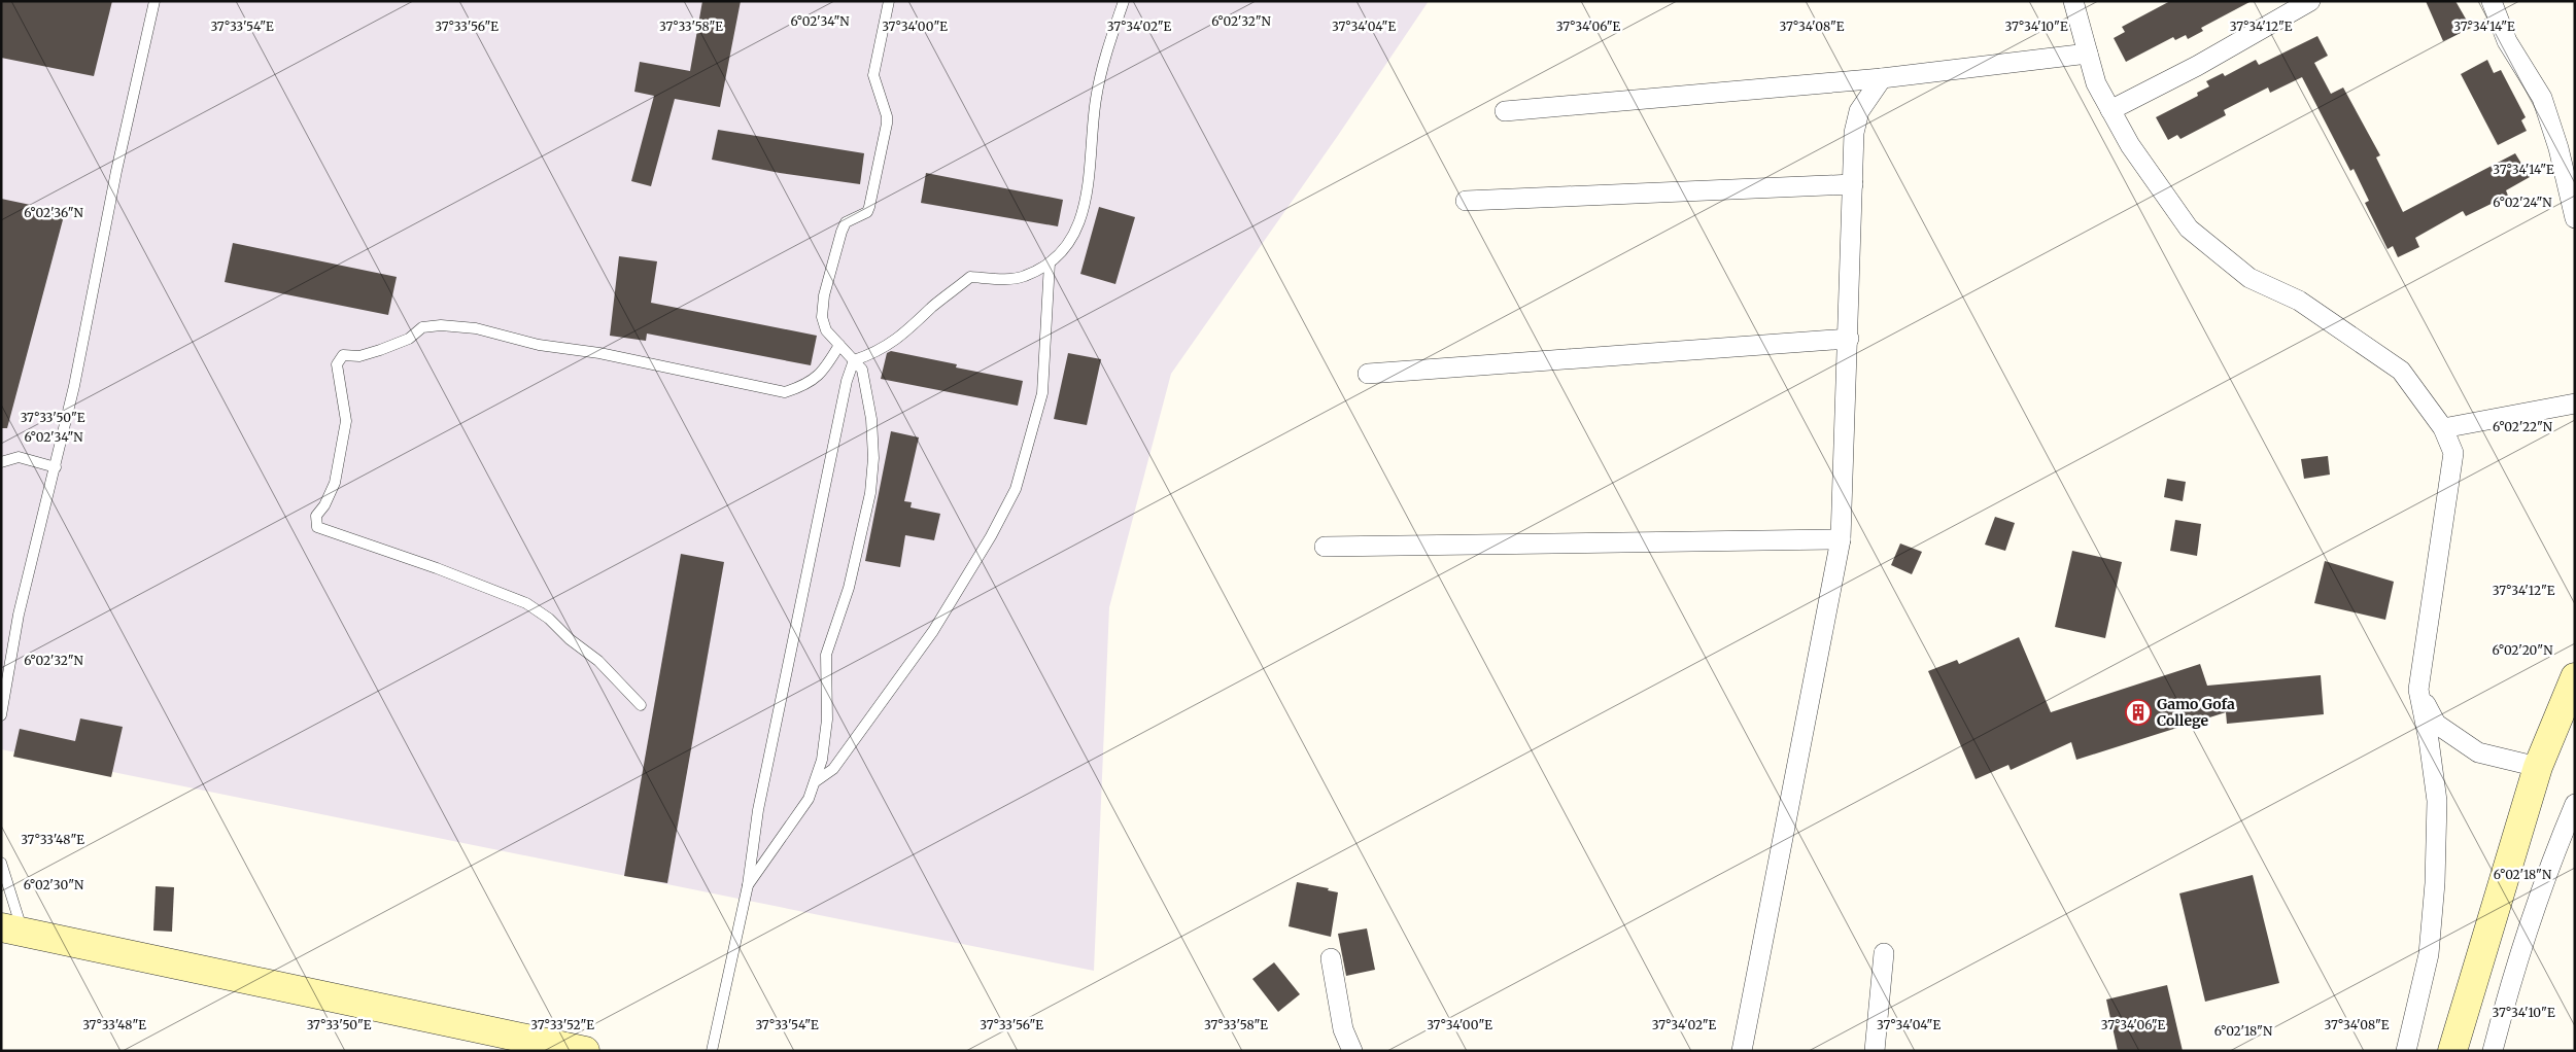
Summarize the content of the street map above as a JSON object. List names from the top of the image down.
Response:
{
  "places": {
    "building": ["Gamo Gofa College"]
  },
  "coordinates": [
    "6°02'34\"N",
    "6°02'32\"N",
    "37°33'54\"E",
    "37°33'56\"E",
    "37°33'58\"E",
    "37°34'00\"E",
    "37°34'02\"E",
    "37°34'04\"E",
    "37°34'06\"E",
    "37°34'08\"E",
    "37°34'10\"E",
    "37°34'12\"E",
    "37°34'14\"E",
    "6°02'24\"N",
    "6°02'36\"N",
    "37°33'50\"E",
    "6°02'22\"N",
    "6°02'20\"N",
    "37°33'48\"E",
    "6°02'18\"N",
    "6°02'30\"N",
    "37°33'52\"E"
  ]
}
